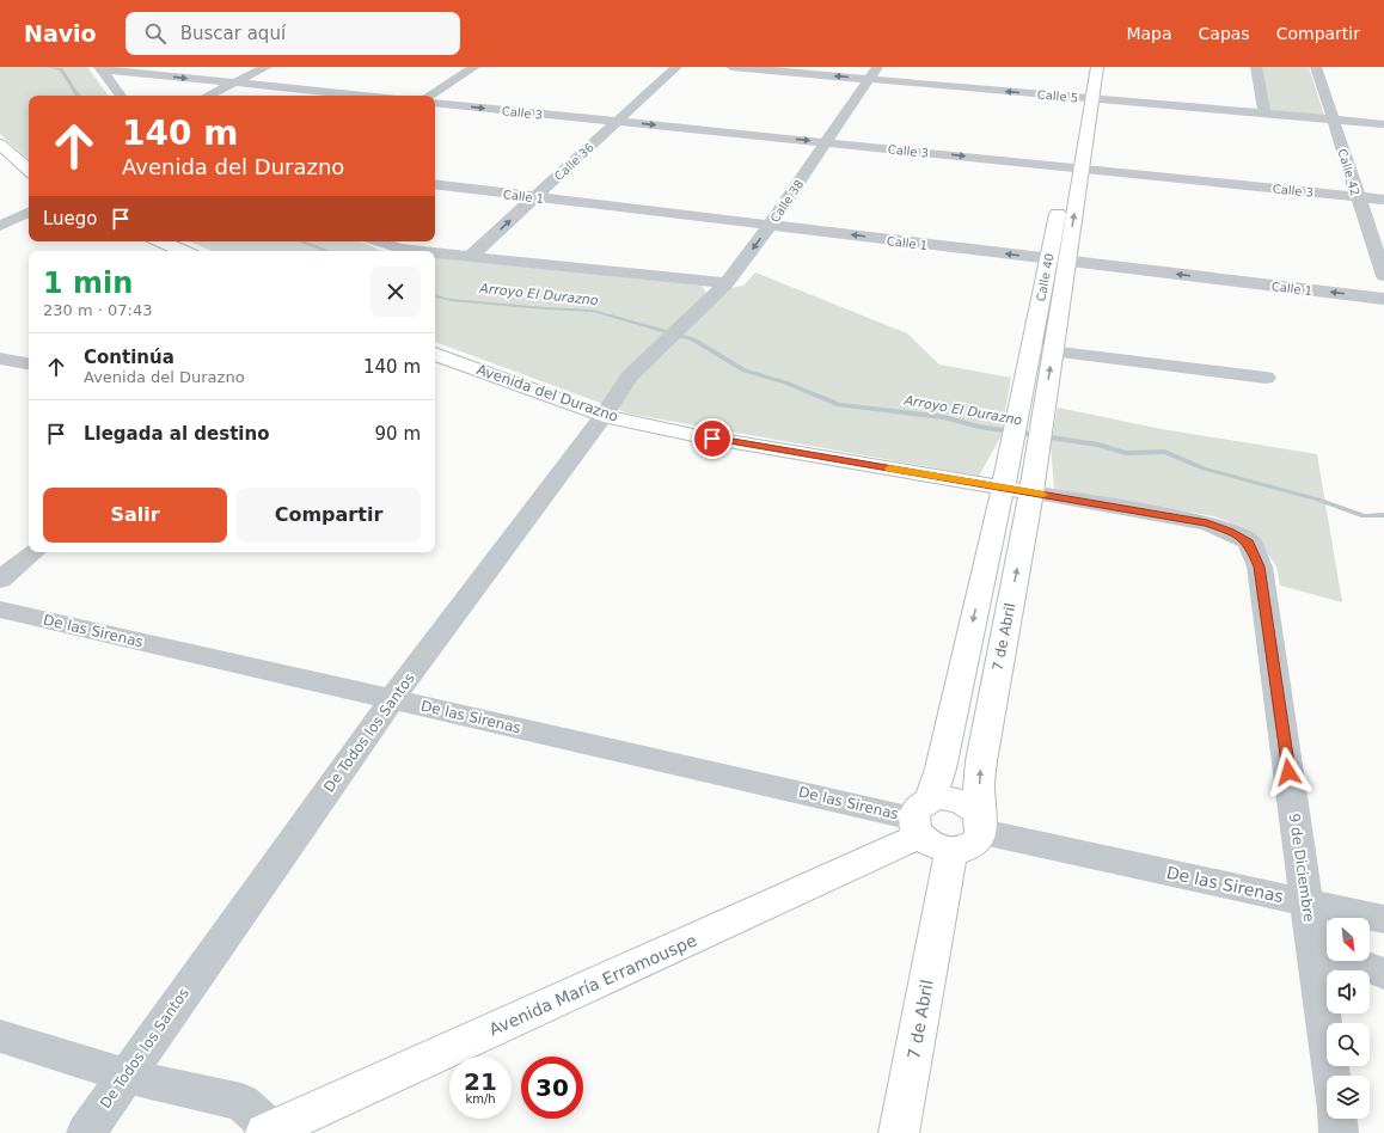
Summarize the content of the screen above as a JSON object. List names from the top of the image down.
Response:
{
  "streets": {
    "main road": [
      "Calle 40",
      "Avenida del Durazno",
      "7 de Abril",
      "Avenida María Erramouspe"
    ],
    "street": [
      "Calle 5",
      "Calle 3",
      "Calle 36",
      "Calle 42",
      "Calle 1",
      "Calle 38",
      "De las Sirenas",
      "De Todos los Santos",
      "9 de Diciembre"
    ]
  },
  "crossings": [
    ["Calle 5", "Calle 42"],
    ["Calle 5", "Calle 38"],
    ["Calle 5", "Calle 40"],
    ["Calle 3", "Calle 36"],
    ["Calle 3", "Calle 42"],
    ["Calle 3", "Calle 38"],
    ["Calle 3", "Calle 40"],
    ["Calle 36", "Calle 1"],
    ["Calle 1", "Calle 38"],
    ["Calle 1", "Calle 40"],
    ["Calle 38", "De Todos los Santos"],
    ["Calle 40", "Avenida del Durazno"],
    ["Calle 40", "7 de Abril"],
    ["Avenida del Durazno", "7 de Abril"],
    ["Avenida del Durazno", "De Todos los Santos"],
    ["Avenida del Durazno", "9 de Diciembre"],
    ["De las Sirenas", "7 de Abril"],
    ["De las Sirenas", "De Todos los Santos"],
    ["De las Sirenas", "9 de Diciembre"],
    ["De las Sirenas", "Avenida María Erramouspe"],
    ["7 de Abril", "9 de Diciembre"],
    ["7 de Abril", "Avenida María Erramouspe"]
  ],
  "one_way": ["Calle 5"],
  "water": ["Arroyo El Durazno"],
  "north": "bottom right",
  "page": {
    "header": "Navio",
    "search": "Buscar aquí",
    "nav": ["Mapa", "Capas", "Compartir"],
    "turn": ["140 m", "Avenida del Durazno"],
    "then": "Luego",
    "heading": ["1 min", "230 m · 07:43"],
    "list": [
      {
        "name": "Continúa",
        "note": "Avenida del Durazno",
        "value": "140 m"
      },
      {
        "name": "Llegada al destino",
        "value": "90 m"
      }
    ],
    "buttons": ["Salir", "Compartir"],
    "speed": "21 km/h",
    "limit": "30"
  }
}
